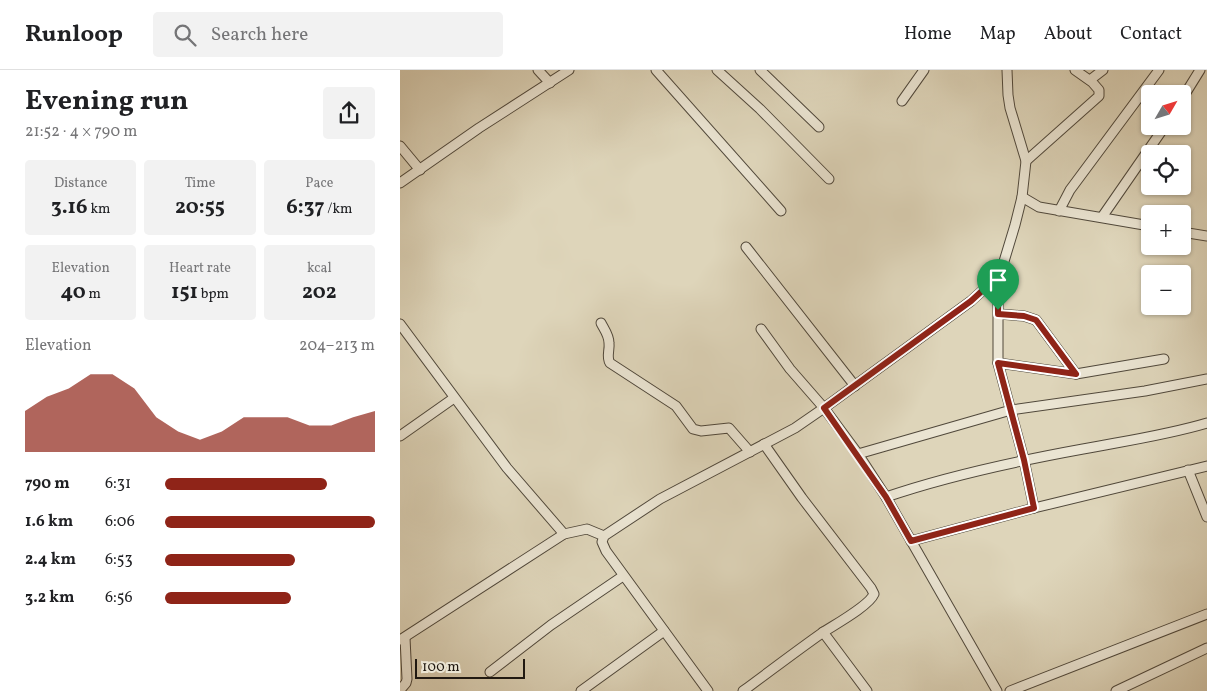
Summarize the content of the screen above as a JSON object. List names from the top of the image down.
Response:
{
  "scale_bar": "100 m",
  "north": "top right",
  "page": {
    "header": "Runloop",
    "search": "Search here",
    "nav": [
      "Home",
      "Map",
      "About",
      "Contact"
    ],
    "heading": ["Evening run", "21:52 · 4 × 790 m"],
    "map_buttons": ["+", "−"],
    "stats": [
      ["Distance", "3.16 km"],
      ["Time", "20:55"],
      ["Pace", "6:37 /km"],
      ["Elevation", "40 m"],
      ["Heart rate", "151 bpm"],
      ["kcal", "202"]
    ],
    "chart": ["Elevation", "204–213 m"],
    "list": [
      {
        "name": "790 m",
        "note": "6:31"
      },
      {
        "name": "1.6 km",
        "note": "6:06"
      },
      {
        "name": "2.4 km",
        "note": "6:53"
      },
      {
        "name": "3.2 km",
        "note": "6:56"
      }
    ],
    "scale": "100 m"
  }
}
